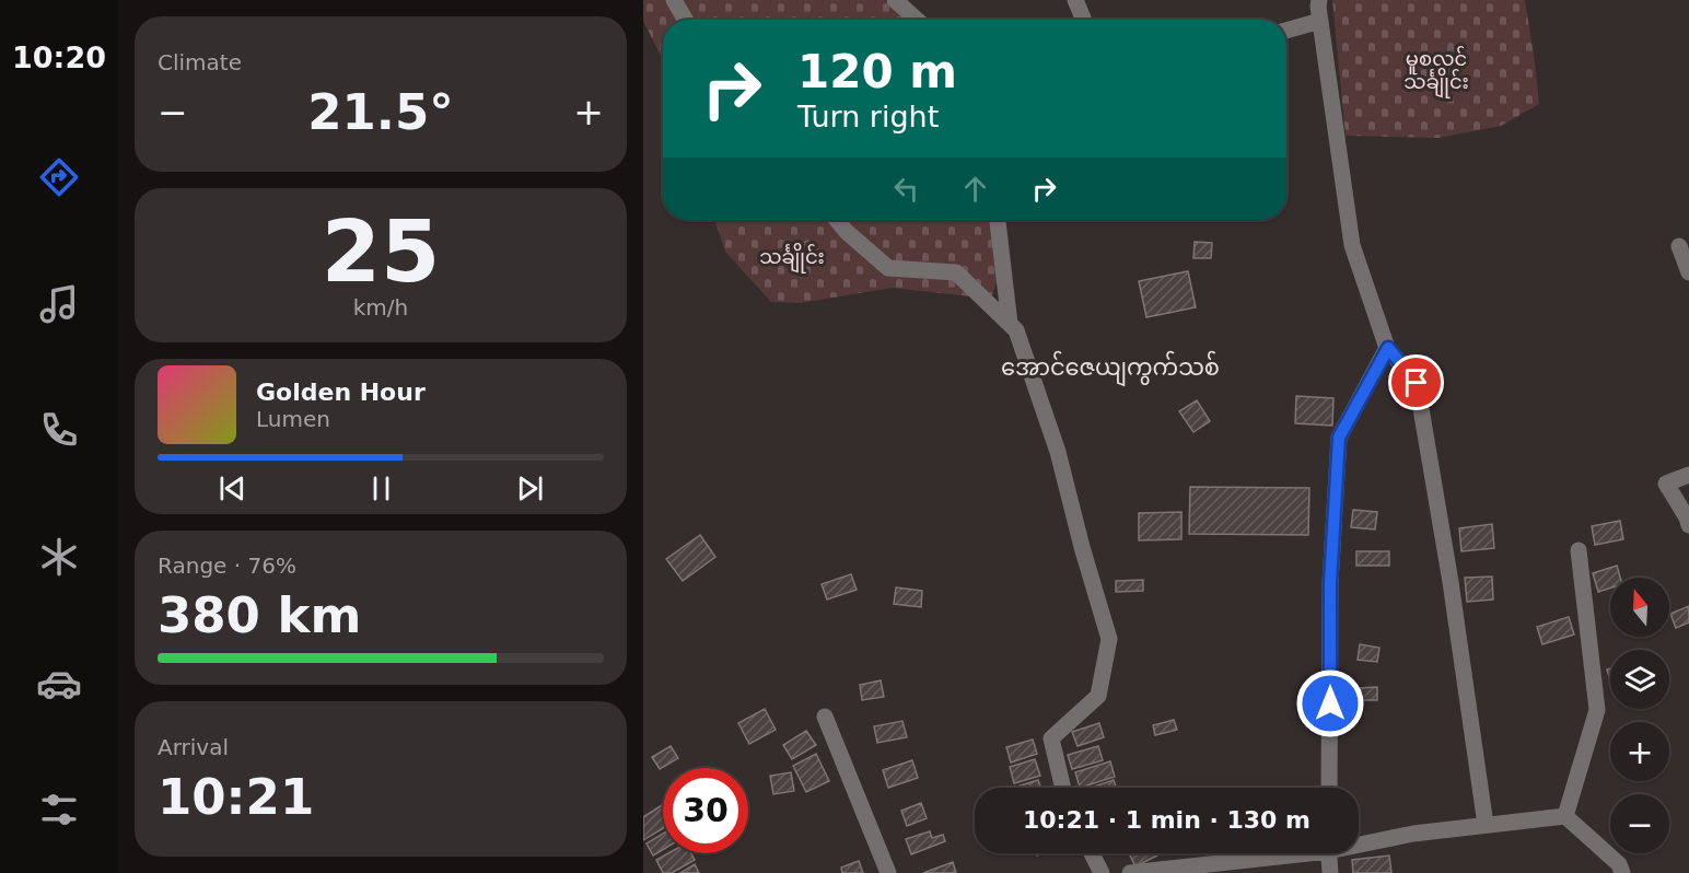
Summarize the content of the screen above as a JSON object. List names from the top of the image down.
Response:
{
  "districts": ["အောင်ဇေယျကွက်သစ်"],
  "parks": ["မူစလင် သင်္ချိုင်း", "သင်္ချိုင်း"],
  "north": "top",
  "page": {
    "tabs": "10:20",
    "tile": [
      "Climate",
      ["25", "km/h"],
      ["Range · 76%", "380 km"],
      ["Arrival", "10:21"]
    ],
    "turn": ["120 m", "Turn right"],
    "heat": ["−", "21.5°", "+"],
    "song": ["Golden Hour", "Lumen"],
    "map_buttons": ["+", "−"],
    "limit": "30",
    "trip": "10:21 · 1 min · 130 m"
  }
}
